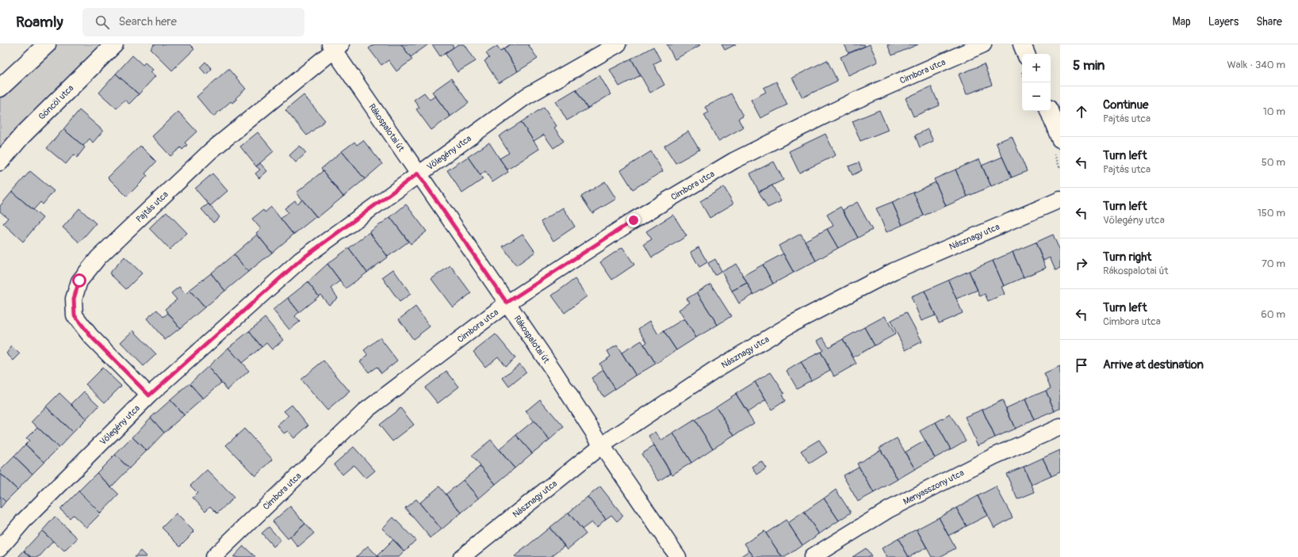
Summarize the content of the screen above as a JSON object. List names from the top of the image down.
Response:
{
  "streets": {
    "street": [
      "Cimbora utca",
      "Göncöl utca",
      "Rákospalotai út",
      "Vőlegény utca",
      "Pajtás utca",
      "Násznagy utca",
      "Menyasszony utca"
    ]
  },
  "crossings": [
    ["Cimbora utca", "Rákospalotai út"],
    ["Rákospalotai út", "Vőlegény utca"],
    ["Rákospalotai út", "Pajtás utca"],
    ["Rákospalotai út", "Násznagy utca"],
    ["Vőlegény utca", "Pajtás utca"]
  ],
  "page": {
    "header": "Roamly",
    "search": "Search here",
    "nav": ["Map", "Layers", "Share"],
    "heading": ["5 min", "Walk · 340 m"],
    "map_buttons": ["+", "−"],
    "list": [
      ["Continue", "Pajtás utca", "10 m"],
      ["Turn left", "Pajtás utca", "50 m"],
      ["Turn left", "Vőlegény utca", "150 m"],
      ["Turn right", "Rákospalotai út", "70 m"],
      ["Turn left", "Cimbora utca", "60 m"],
      "Arrive at destination"
    ]
  }
}
